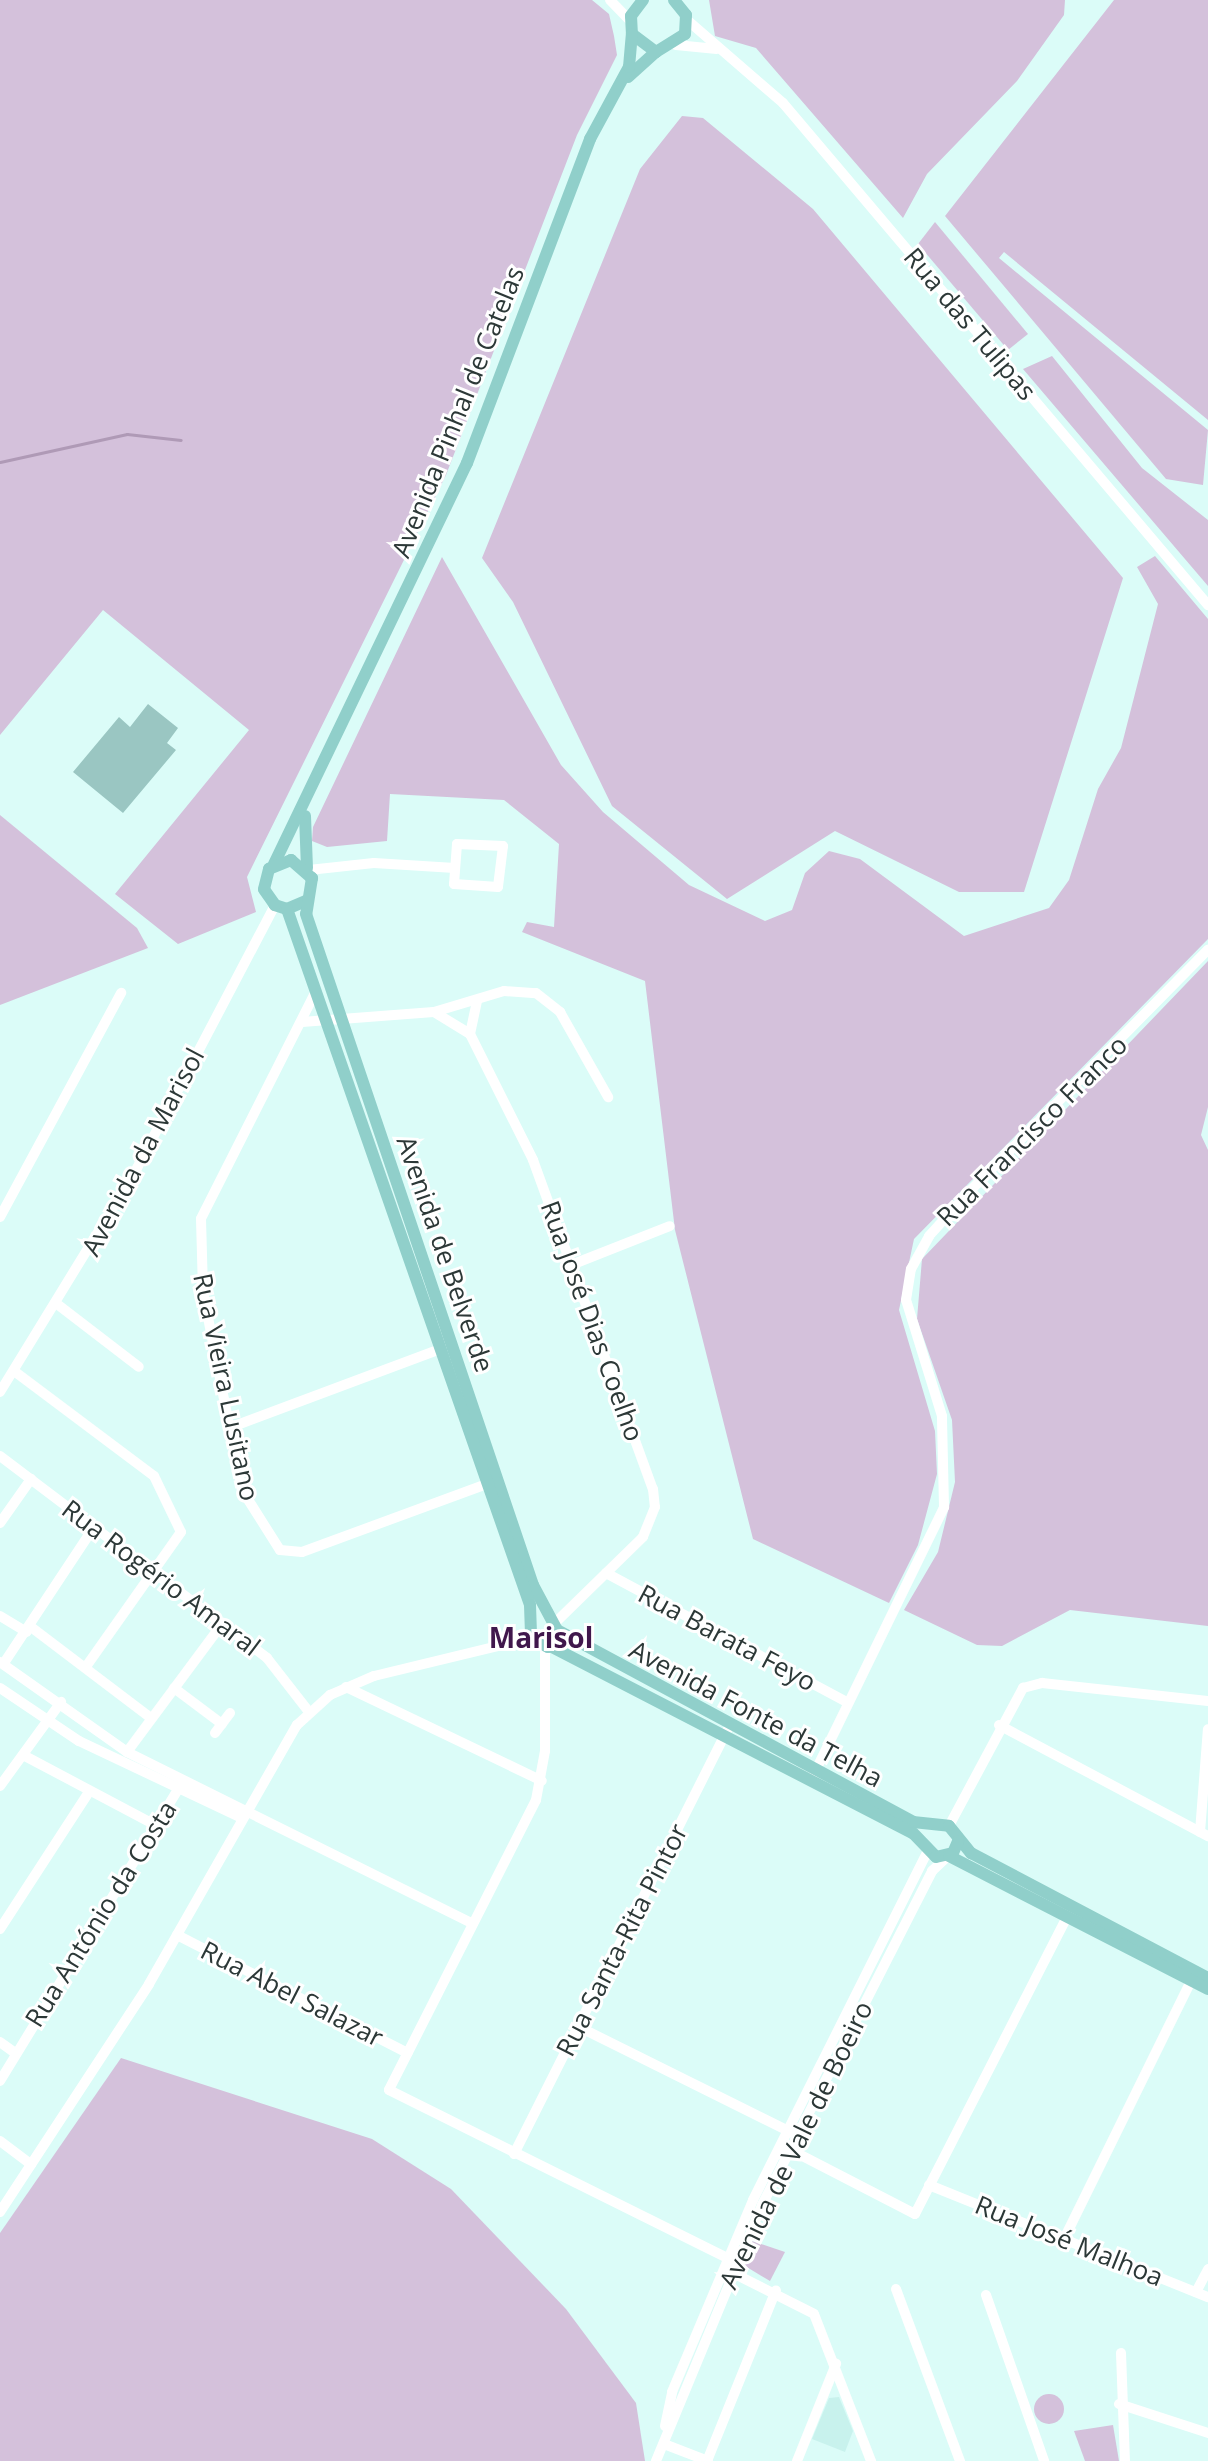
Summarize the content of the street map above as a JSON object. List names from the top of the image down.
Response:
{
  "streets": {
    "main road": ["Avenida Pinhal de Catelas", "Avenida de Belverde", "Avenida Fonte da Telha"],
    "street": [
      "Rua das Tulipas",
      "Rua Francisco Franco",
      "Avenida da Marisol",
      "Rua José Dias Coelho",
      "Rua Vieira Lusitano",
      "Rua Rogério Amaral",
      "Rua Barata Feyo",
      "Rua António da Costa",
      "Rua Santa-Rita Pintor",
      "Rua Abel Salazar",
      "Avenida de Vale de Boeiro",
      "Rua José Malhoa"
    ]
  },
  "crossings": [
    ["Avenida Pinhal de Catelas", "Avenida da Marisol"],
    ["Avenida Pinhal de Catelas", "Avenida de Belverde"],
    ["Rua Francisco Franco", "Rua Barata Feyo"],
    ["Rua Francisco Franco", "Avenida Fonte da Telha"],
    ["Avenida da Marisol", "Avenida de Belverde"],
    ["Avenida de Belverde", "Rua José Dias Coelho"],
    ["Avenida de Belverde", "Rua Vieira Lusitano"],
    ["Avenida de Belverde", "Avenida Fonte da Telha"],
    ["Rua José Dias Coelho", "Rua Barata Feyo"],
    ["Rua José Dias Coelho", "Avenida Fonte da Telha"],
    ["Avenida Fonte da Telha", "Rua Santa-Rita Pintor"],
    ["Avenida Fonte da Telha", "Avenida de Vale de Boeiro"]
  ],
  "districts": ["Marisol"]
}
